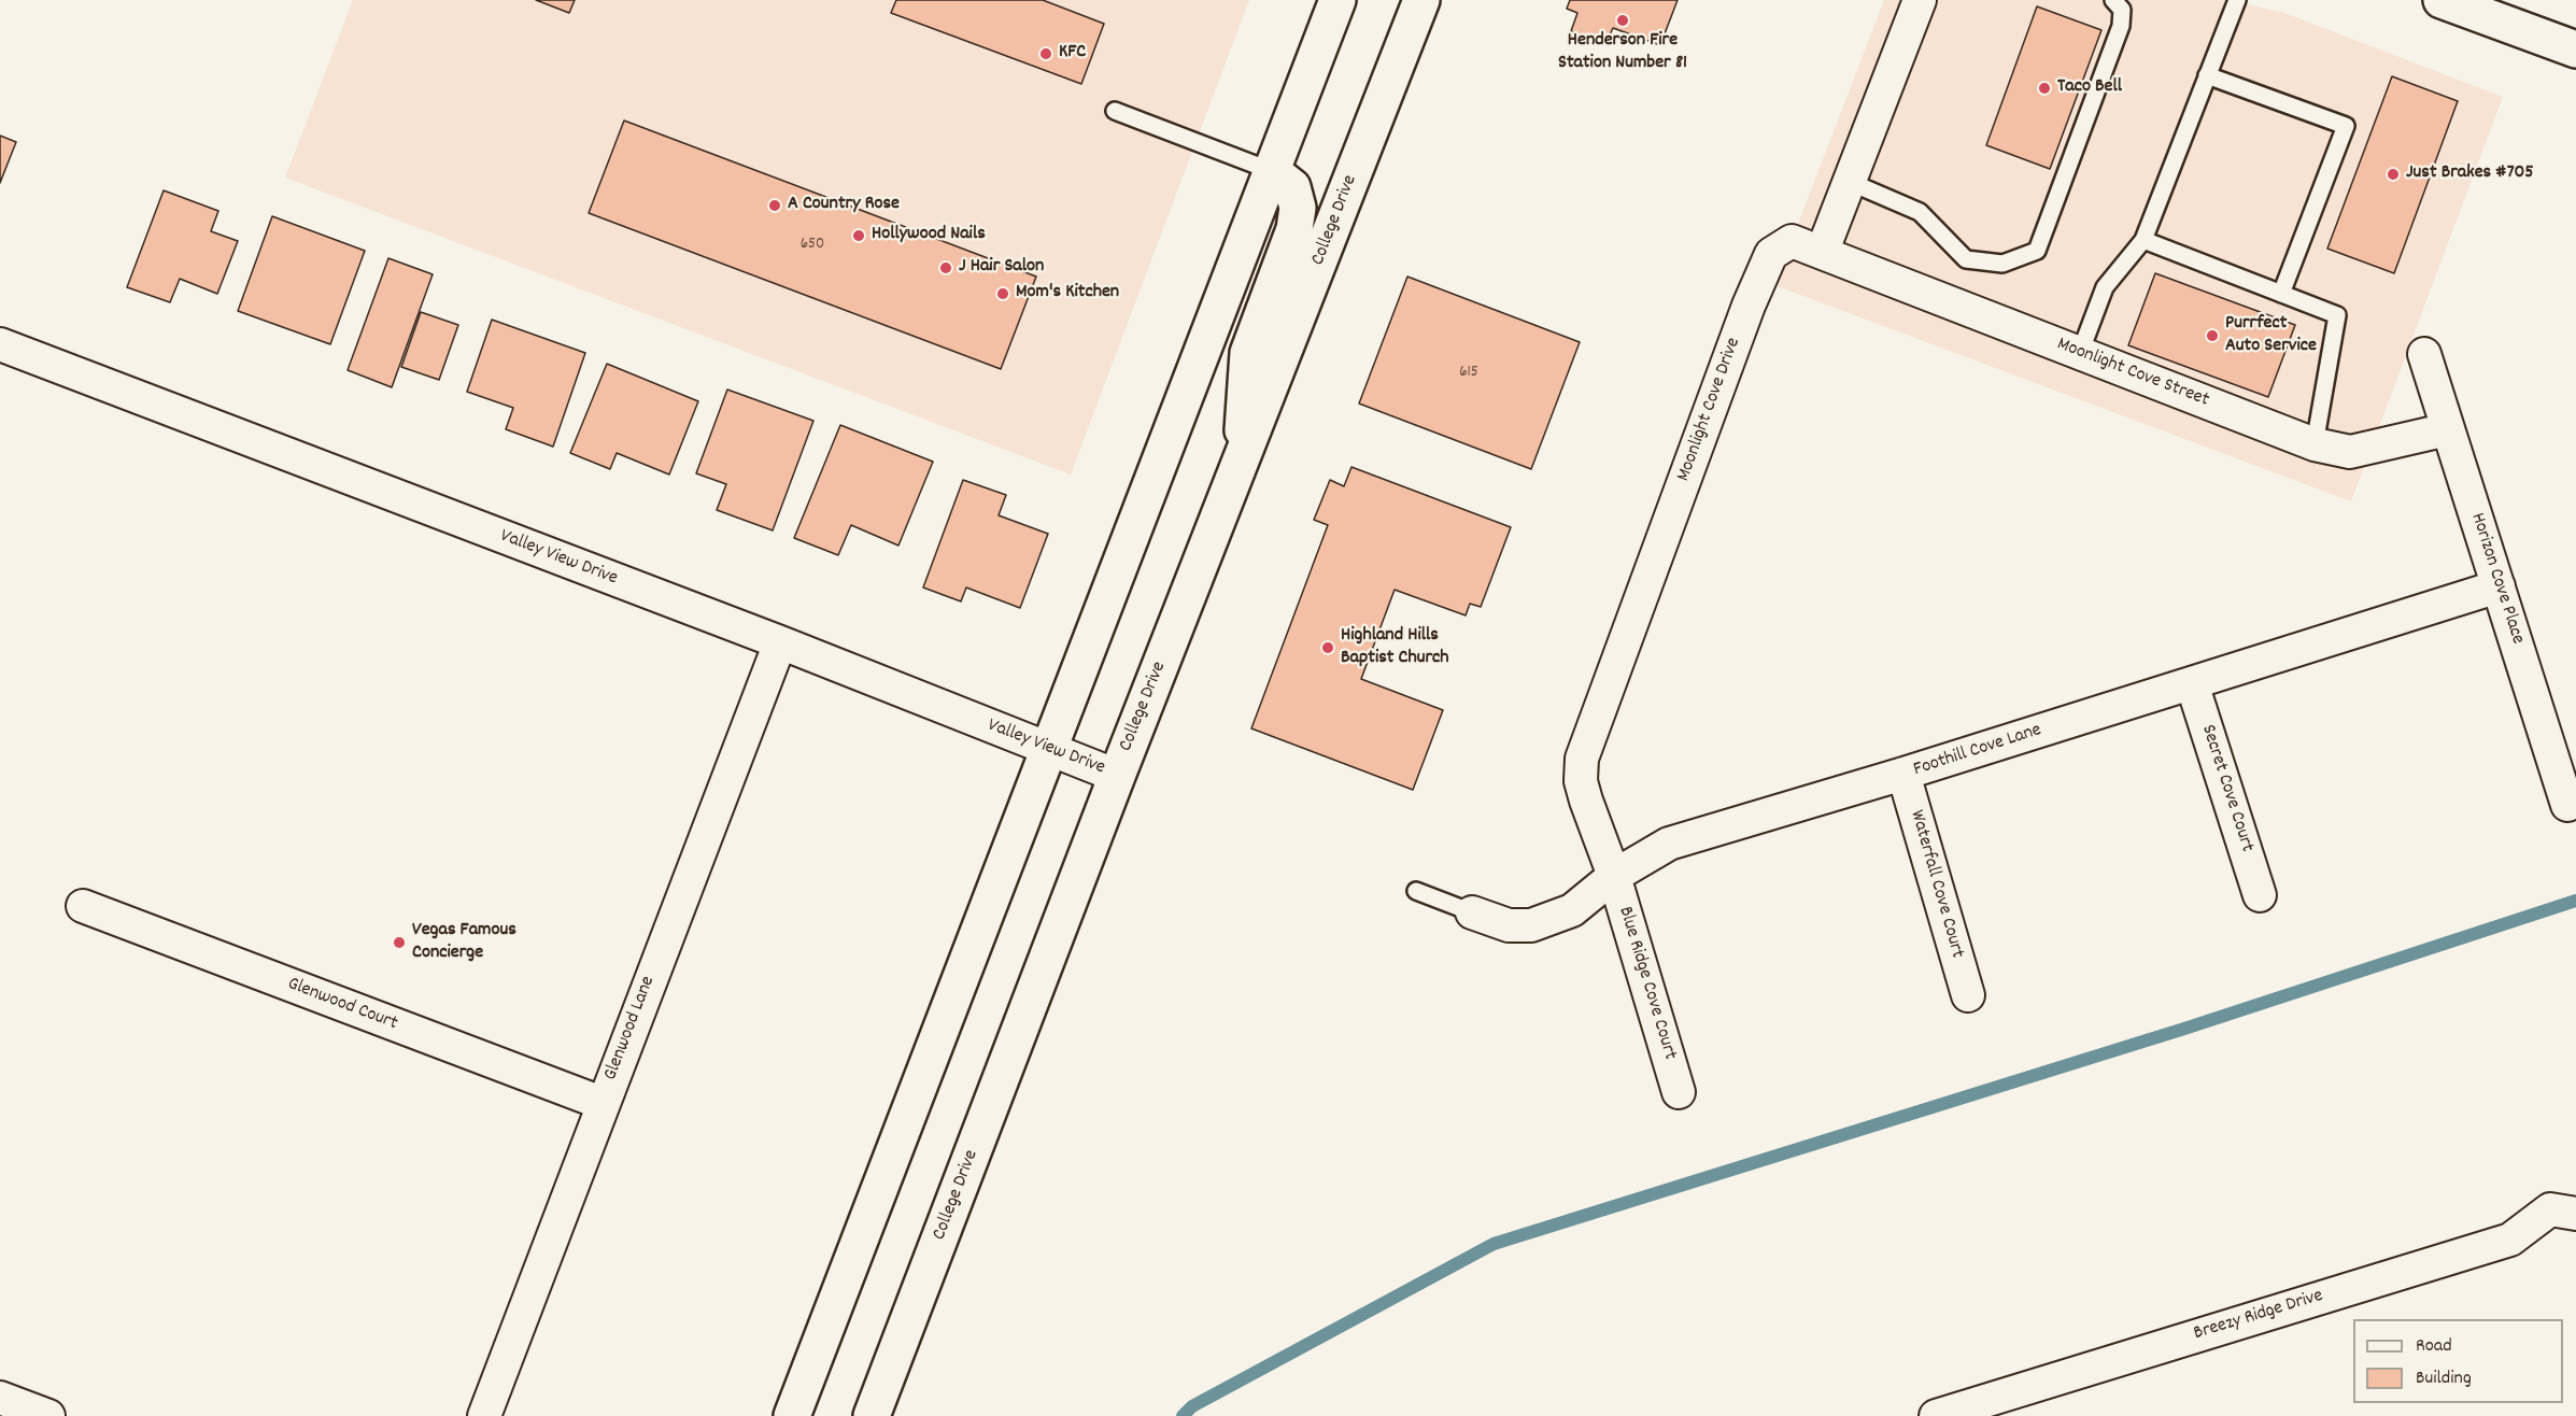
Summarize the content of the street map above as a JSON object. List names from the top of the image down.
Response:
{
  "streets": {
    "main road": ["College Drive"],
    "street": [
      "Moonlight Cove Street",
      "Moonlight Cove Drive",
      "Valley View Drive",
      "Horizon Cove Place",
      "Foothill Cove Lane",
      "Secret Cove Court",
      "Waterfall Cove Court",
      "Blue Ridge Cove Court",
      "Glenwood Court",
      "Glenwood Lane",
      "Breezy Ridge Drive"
    ]
  },
  "crossings": [
    ["College Drive", "Valley View Drive"],
    ["Moonlight Cove Street", "Moonlight Cove Drive"],
    ["Moonlight Cove Street", "Horizon Cove Place"],
    ["Moonlight Cove Drive", "Foothill Cove Lane"],
    ["Moonlight Cove Drive", "Blue Ridge Cove Court"],
    ["Valley View Drive", "Glenwood Lane"],
    ["Horizon Cove Place", "Foothill Cove Lane"],
    ["Foothill Cove Lane", "Secret Cove Court"],
    ["Foothill Cove Lane", "Waterfall Cove Court"],
    ["Foothill Cove Lane", "Blue Ridge Cove Court"],
    ["Glenwood Court", "Glenwood Lane"]
  ],
  "places": [
    "Henderson Fire Station Number 81",
    "KFC",
    "Taco Bell",
    "Just Brakes #705",
    "A Country Rose",
    "Hollywood Nails",
    "J Hair Salon",
    "Mom's Kitchen",
    "Purrfect Auto Service",
    "Highland Hills Baptist Church",
    "Vegas Famous Concierge"
  ],
  "house_numbers": ["650", "615"],
  "legend": ["Road", "Building"]
}
